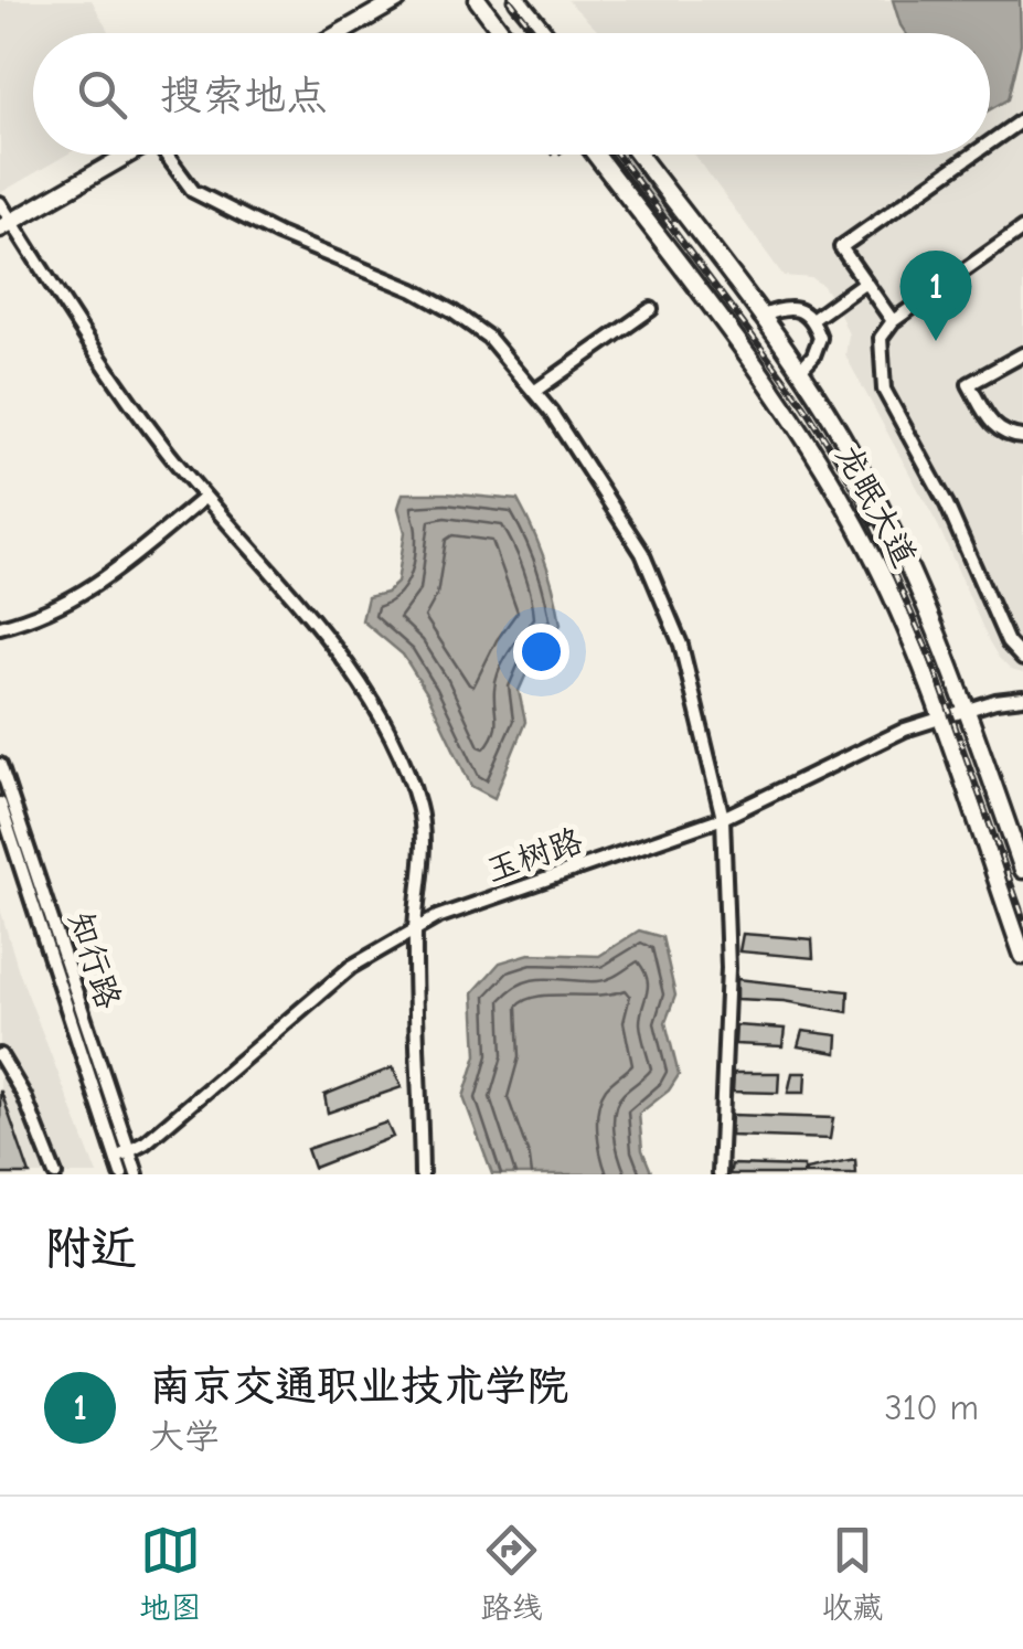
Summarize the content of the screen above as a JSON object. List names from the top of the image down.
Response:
{
  "streets": {
    "main road": ["龙眠大道"],
    "street": ["玉树路", "知行路"]
  },
  "crossings": [
    ["龙眠大道", "玉树路"],
    ["玉树路", "知行路"]
  ],
  "page": {
    "search": "搜索地点",
    "pins": "1",
    "heading": "附近",
    "list": [
      {
        "mark": "1",
        "name": "南京交通职业技术学院",
        "note": "大学",
        "value": "310 m"
      }
    ],
    "nav": ["地图", "路线", "收藏"]
  }
}
